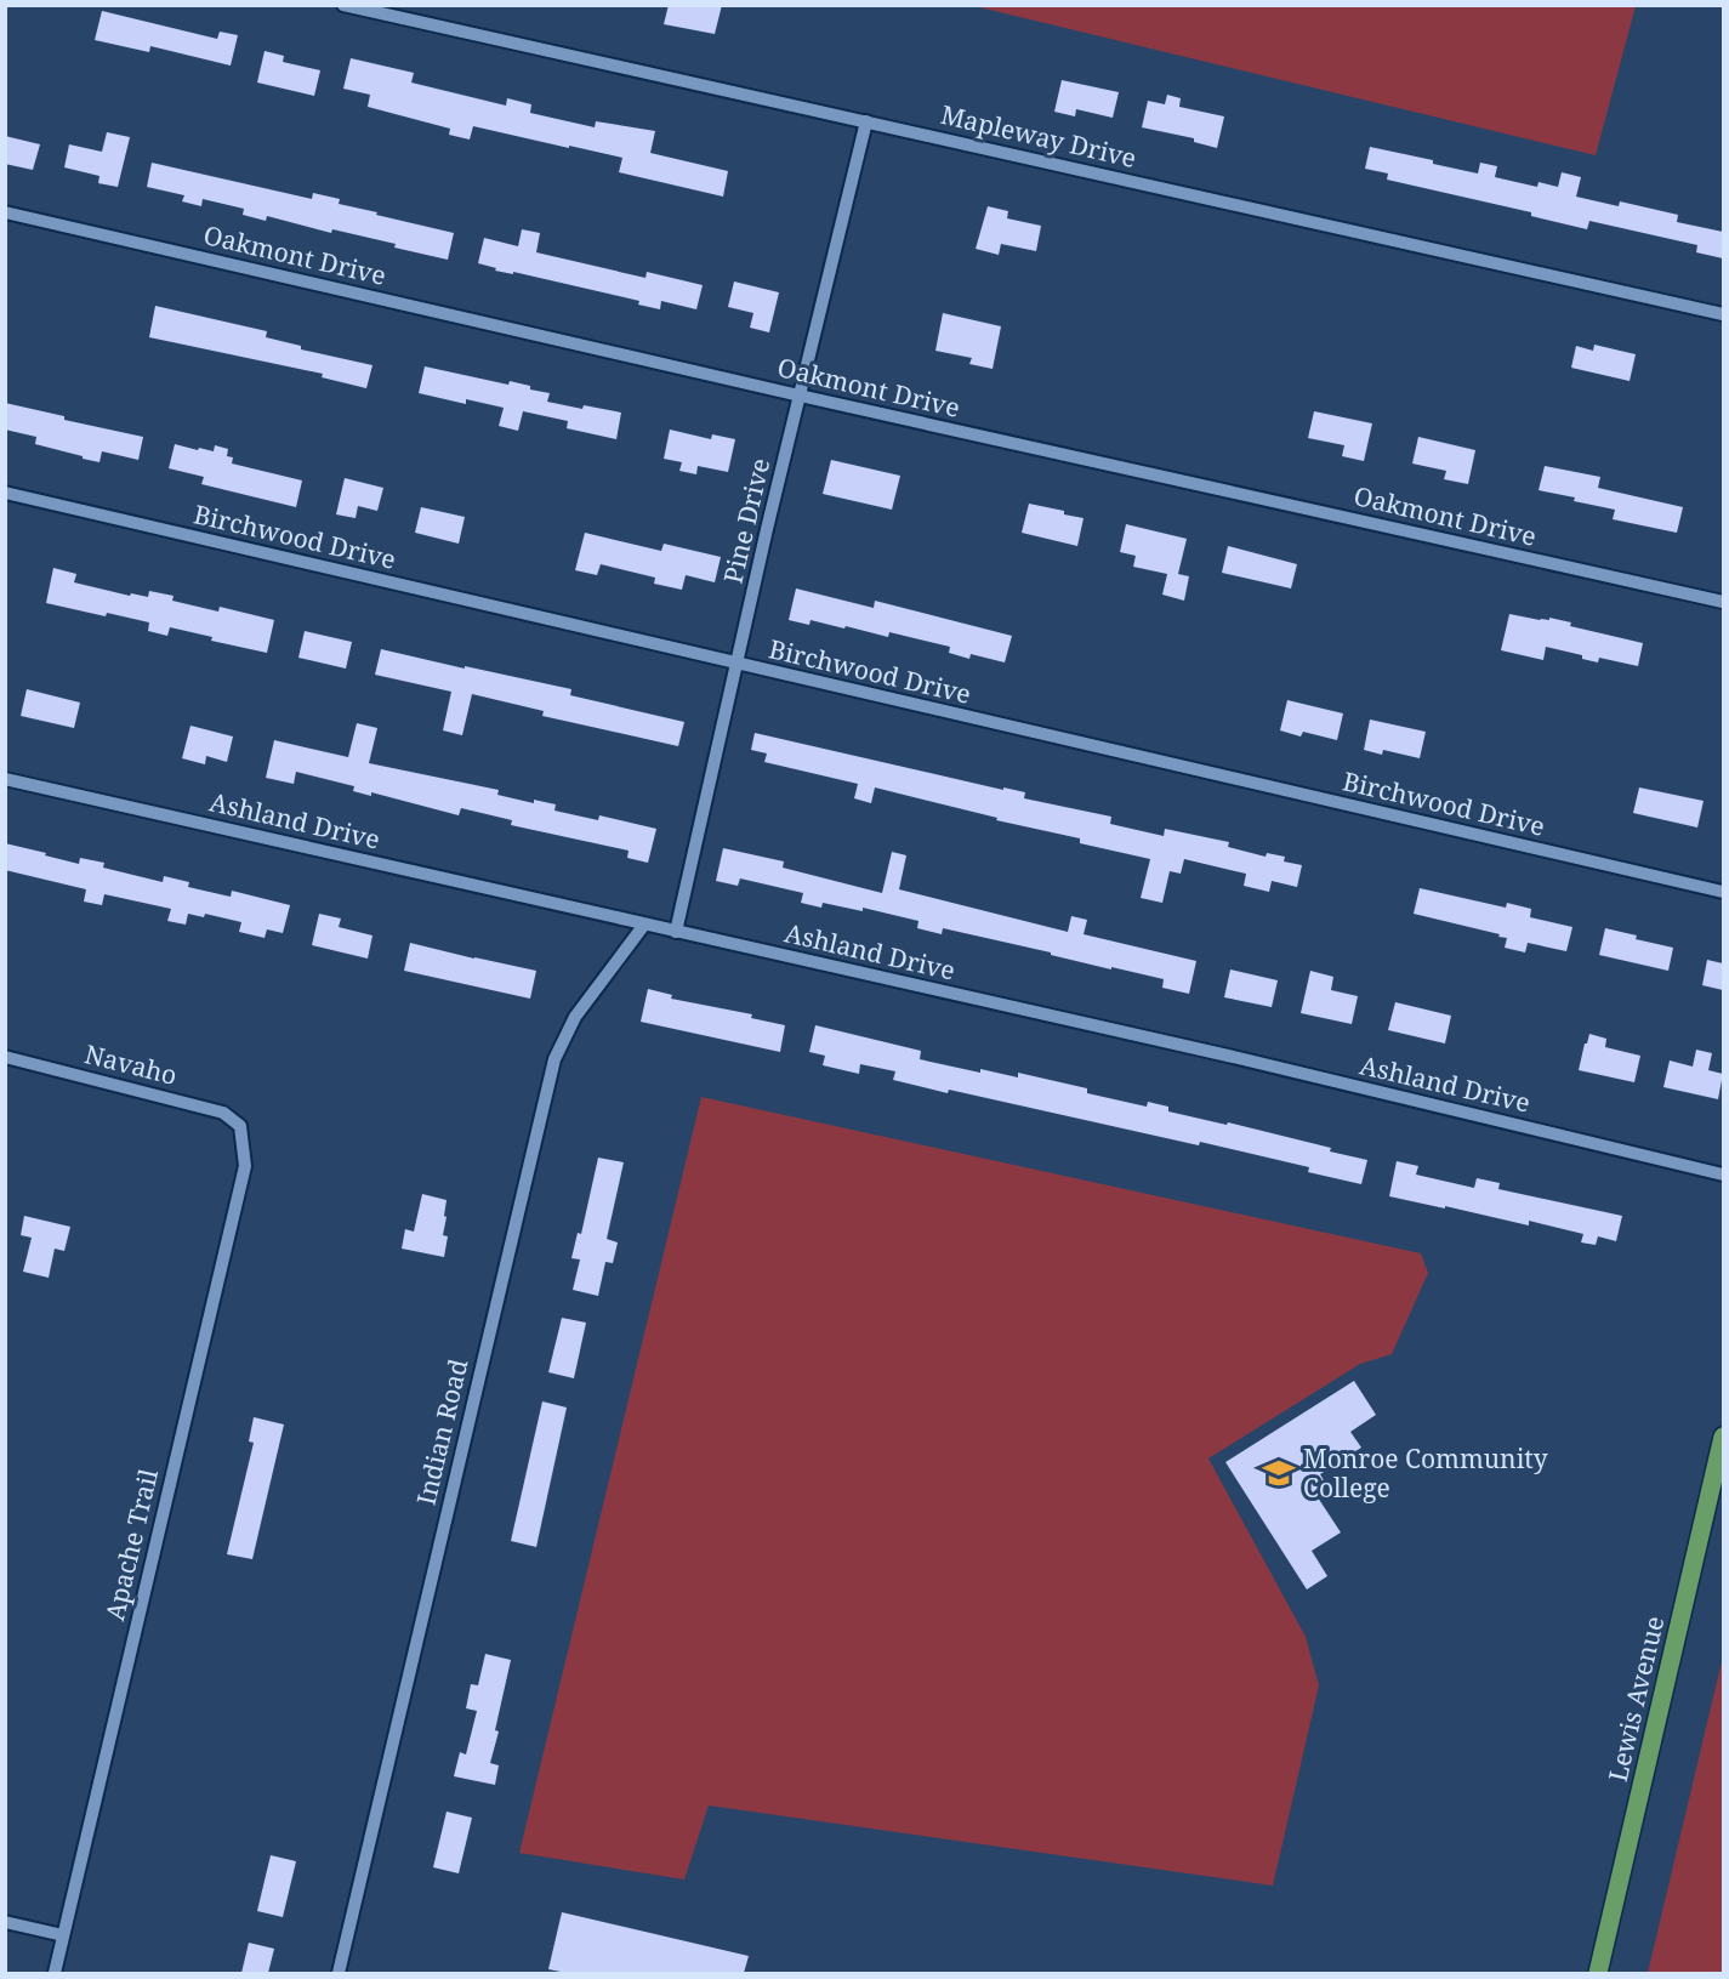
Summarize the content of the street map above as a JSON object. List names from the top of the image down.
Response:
{
  "streets": {
    "main road": ["Lewis Avenue"],
    "street": [
      "Mapleway Drive",
      "Oakmont Drive",
      "Pine Drive",
      "Birchwood Drive",
      "Ashland Drive",
      "Navaho",
      "Indian Road",
      "Apache Trail"
    ]
  },
  "crossings": [
    ["Mapleway Drive", "Pine Drive"],
    ["Oakmont Drive", "Pine Drive"],
    ["Pine Drive", "Birchwood Drive"],
    ["Pine Drive", "Ashland Drive"],
    ["Ashland Drive", "Indian Road"],
    ["Navaho", "Apache Trail"]
  ],
  "places": {
    "school or university": ["Monroe Community College"]
  }
}
